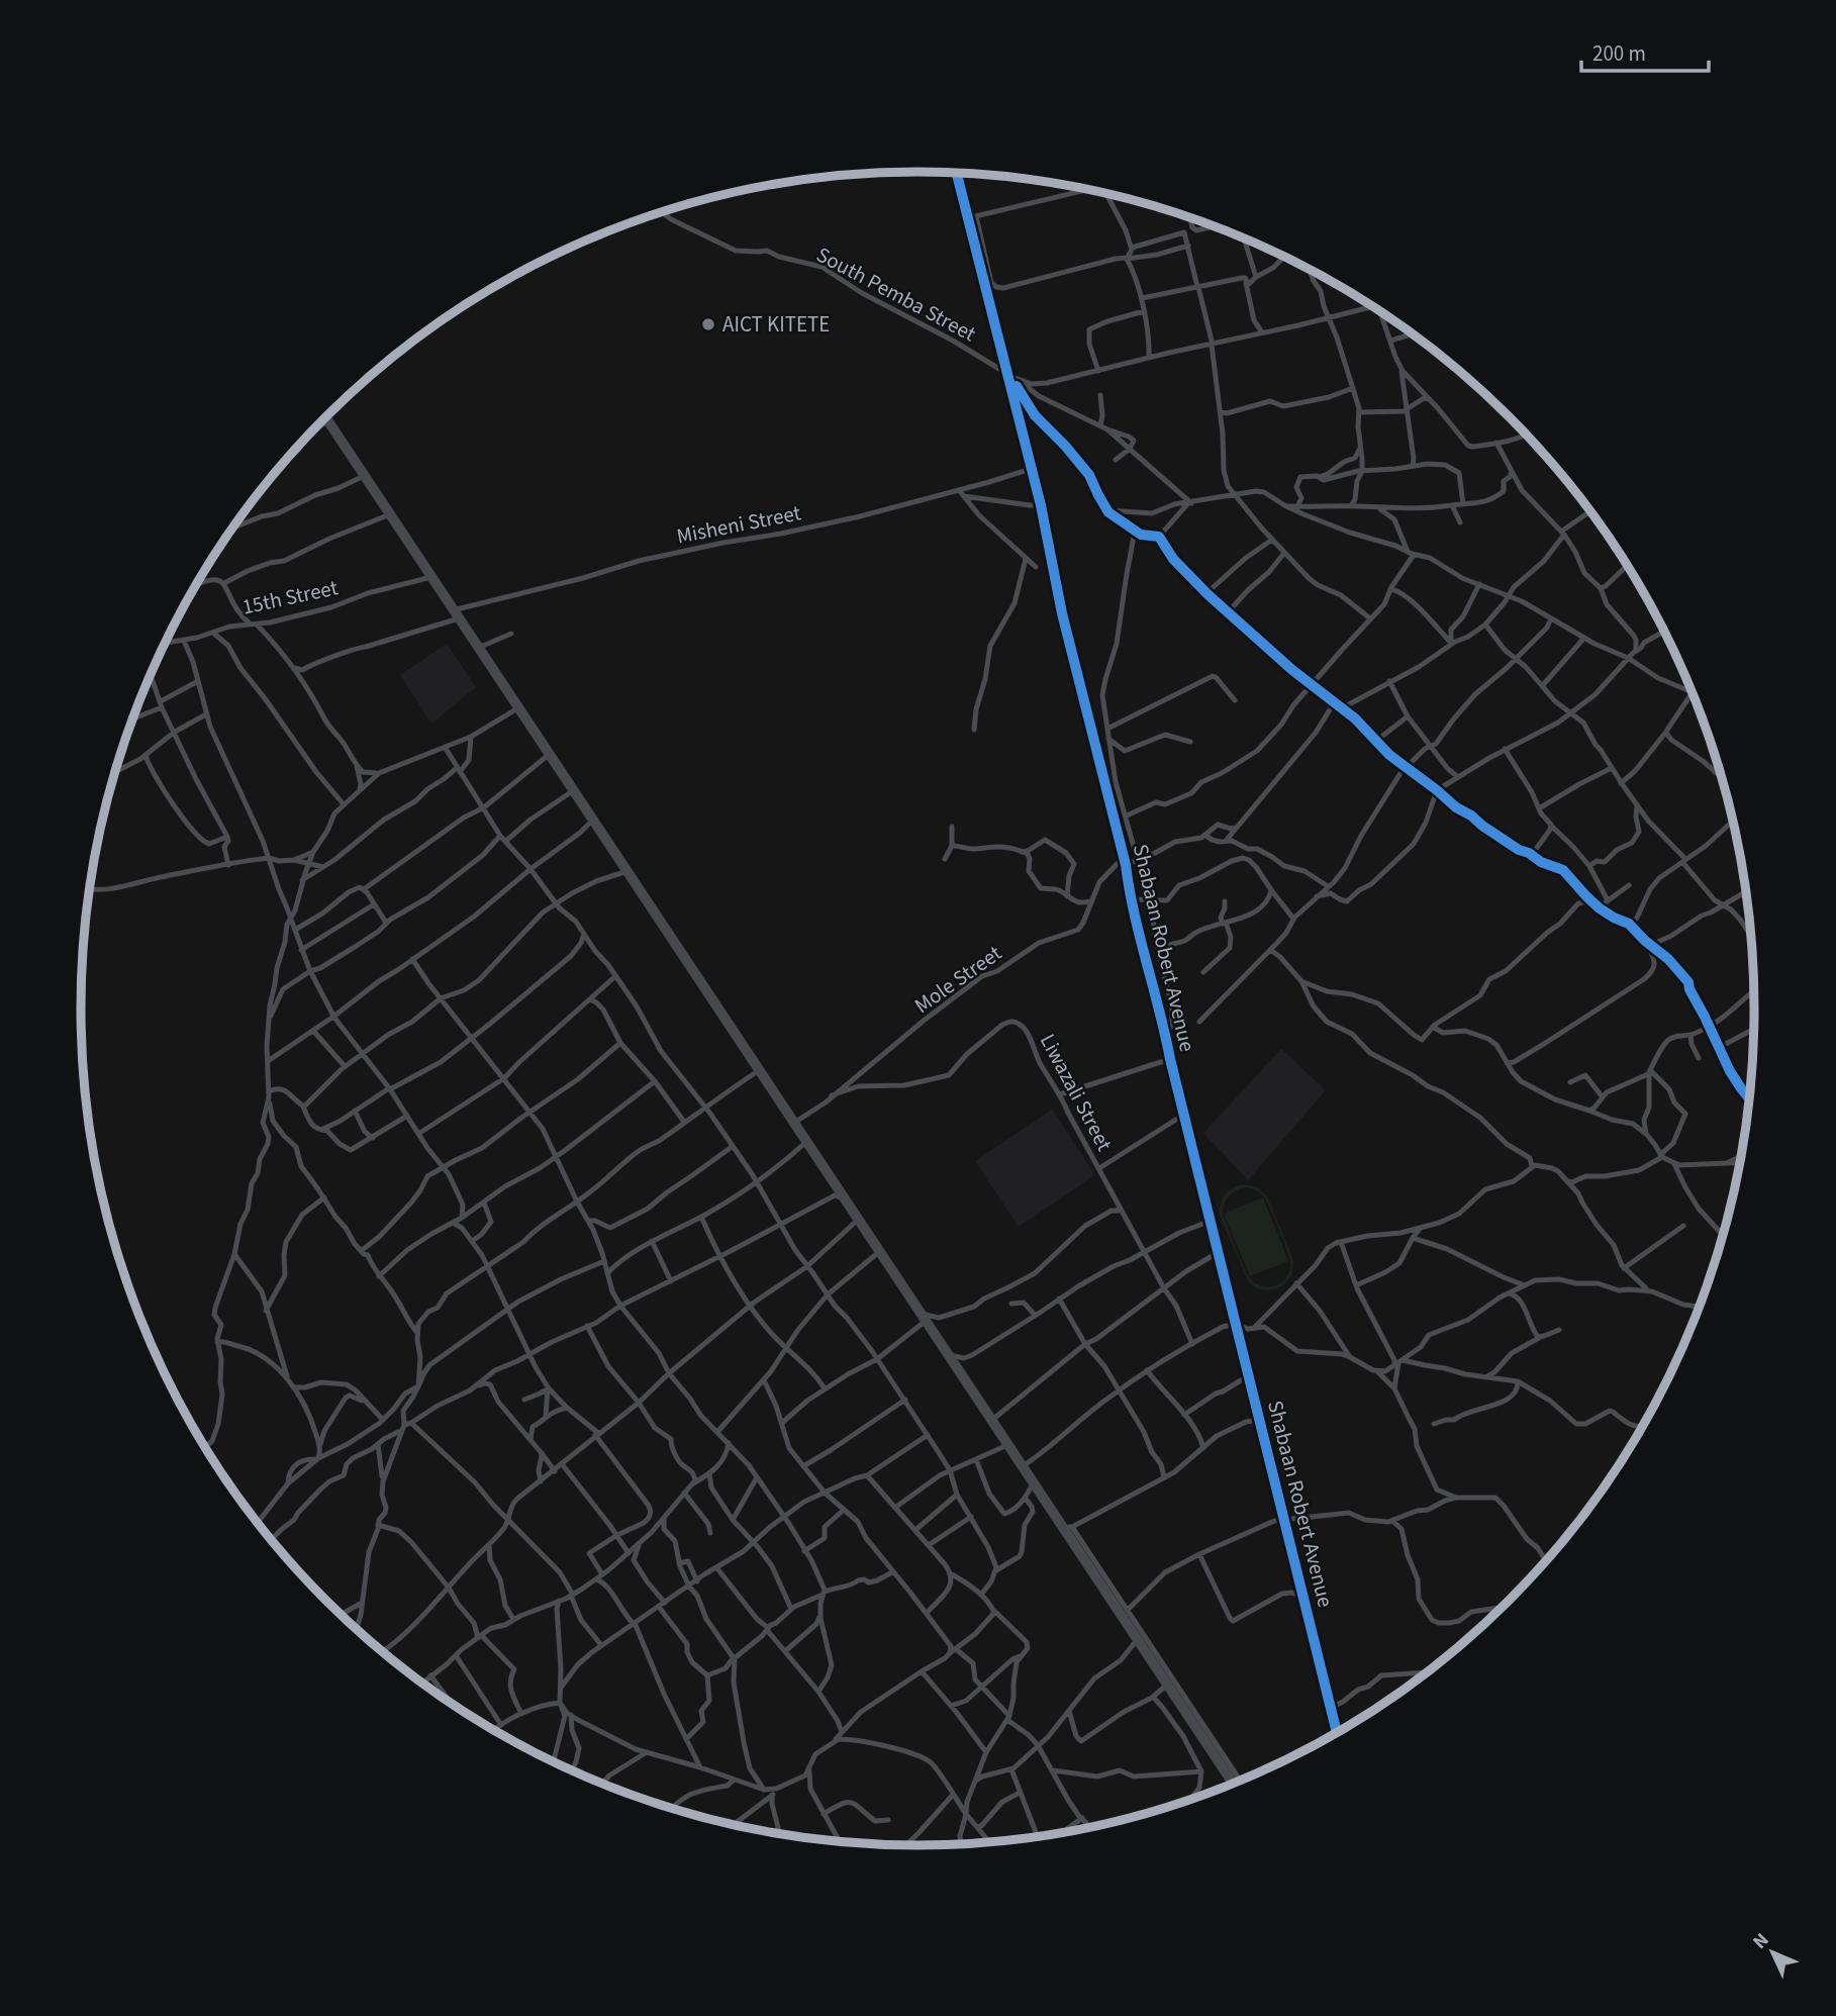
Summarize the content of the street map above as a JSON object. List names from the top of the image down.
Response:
{
  "streets": {
    "street": [
      "South Pemba Street",
      "Misheni Street",
      "15th Street",
      "Shabaan Robert Avenue",
      "Mole Street",
      "Liwazali Street"
    ]
  },
  "crossings": [
    ["South Pemba Street", "Shabaan Robert Avenue"],
    ["Misheni Street", "Shabaan Robert Avenue"],
    ["Shabaan Robert Avenue", "Mole Street"],
    ["Mole Street", "Liwazali Street"]
  ],
  "places": ["AICT KITETE"],
  "scale_bar": "200 m",
  "north": "top left"
}
